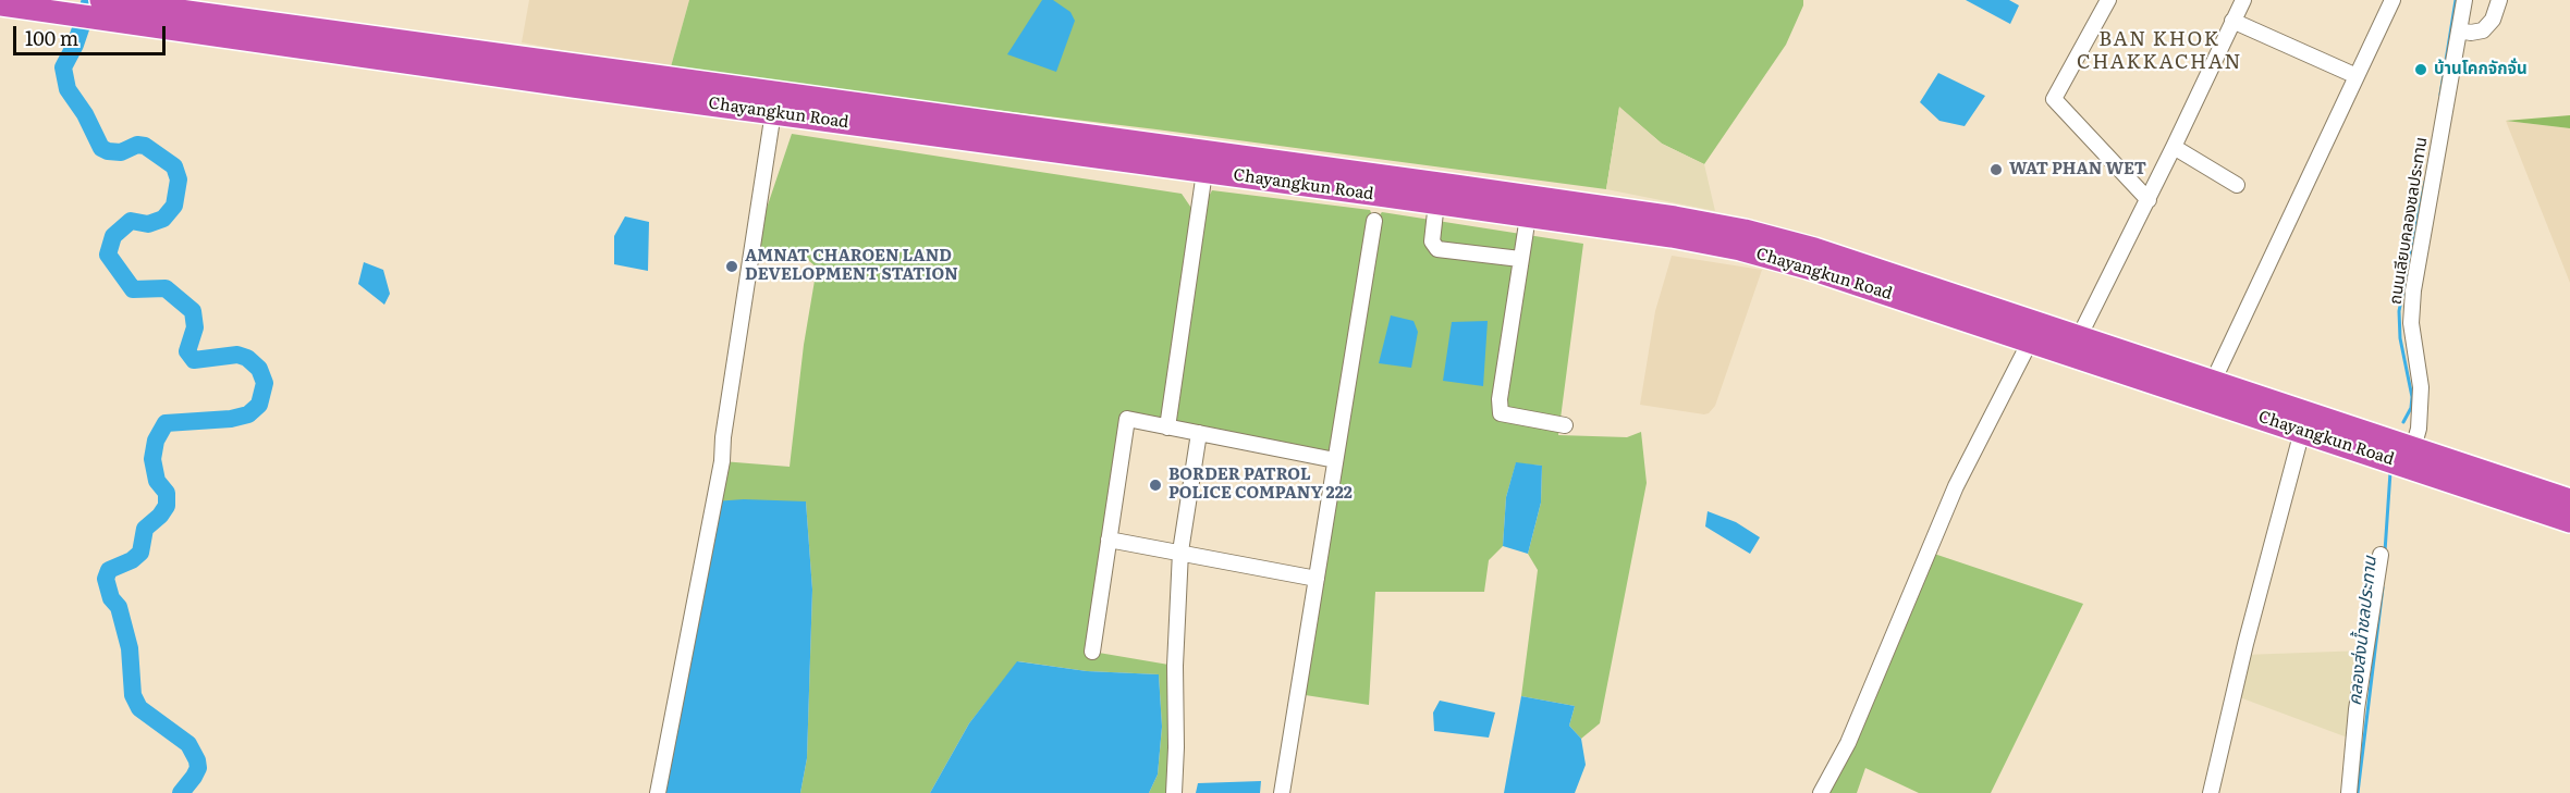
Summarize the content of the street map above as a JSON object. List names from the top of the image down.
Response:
{
  "streets": {
    "highway": ["Chayangkun Road"],
    "street": ["ถนนเลียบคลองชลประทาน"]
  },
  "crossings": [
    ["Chayangkun Road", "ถนนเลียบคลองชลประทาน"]
  ],
  "districts": ["BAN KHOK CHAKKACHAN"],
  "water": ["คลองส่งน้ำชลประทาน"],
  "places": [
    "บ้านโคกจักจั่น",
    "WAT PHAN WET",
    "AMNAT CHAROEN LAND DEVELOPMENT STATION",
    "BORDER PATROL POLICE COMPANY 222"
  ],
  "scale_bar": "100 m"
}
